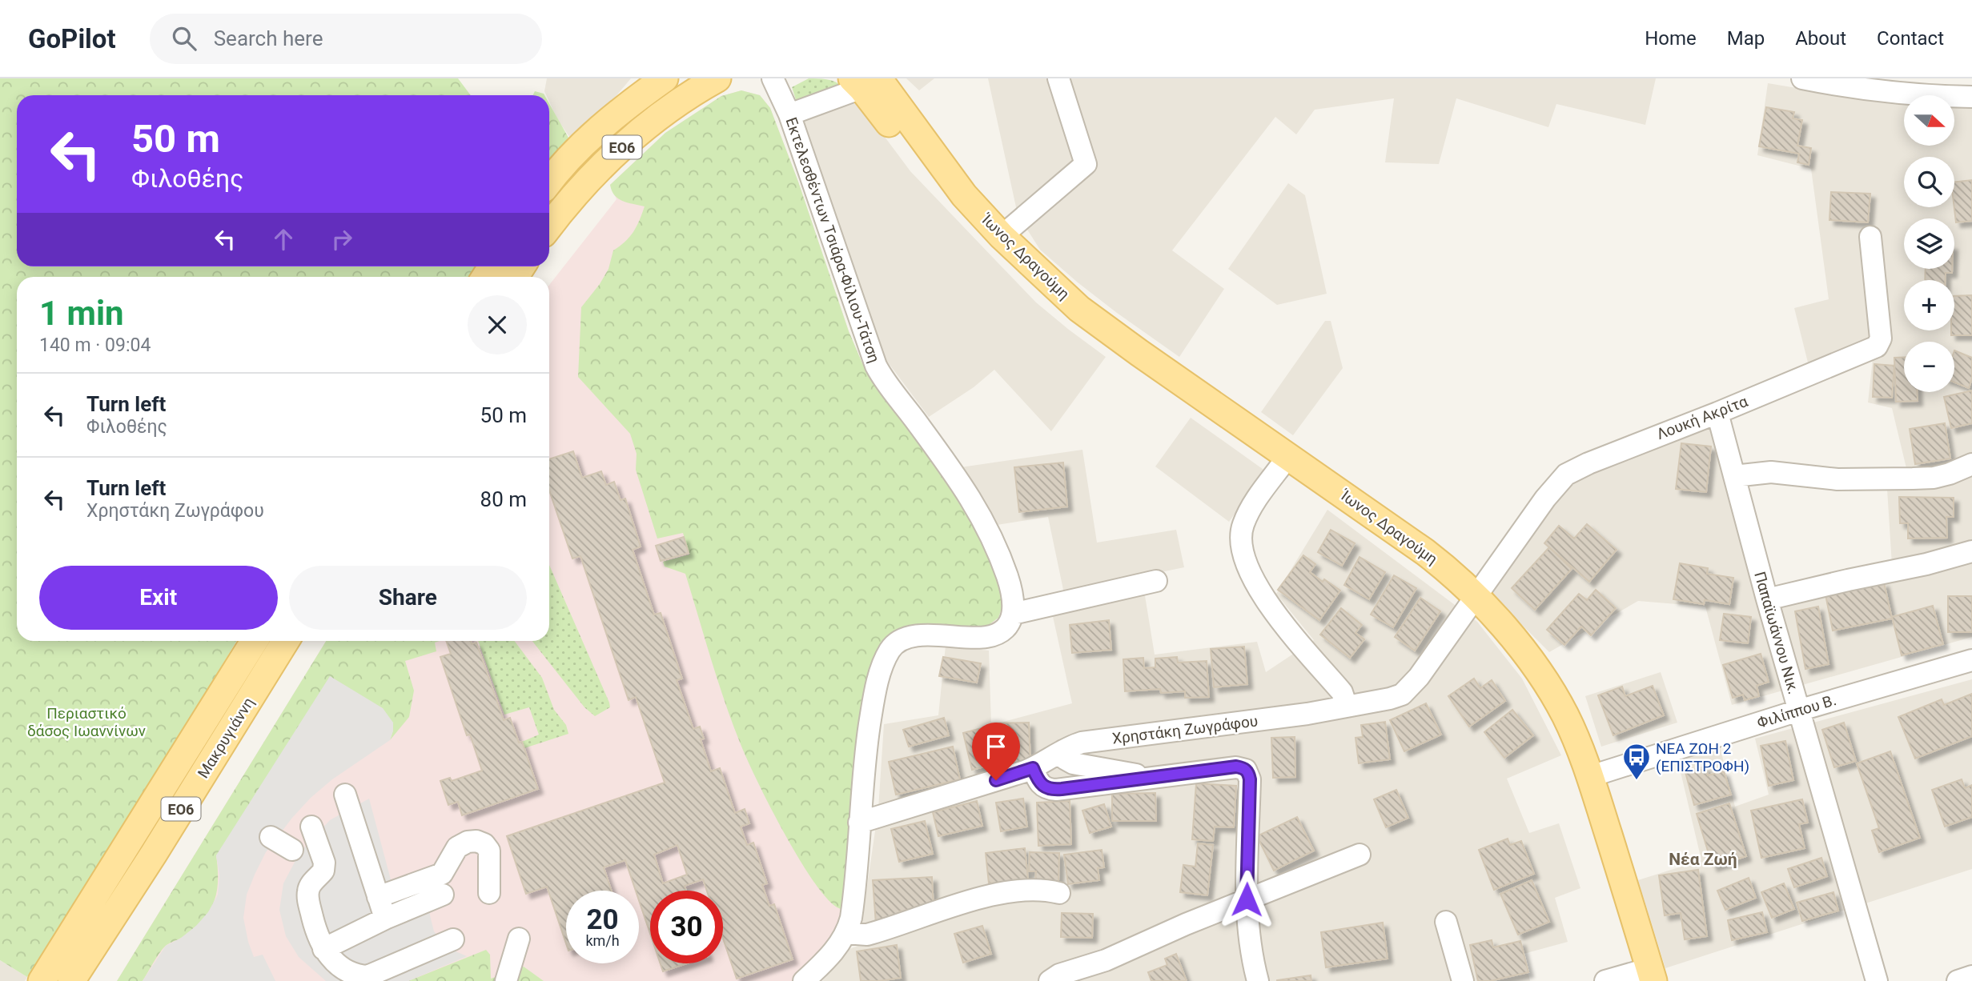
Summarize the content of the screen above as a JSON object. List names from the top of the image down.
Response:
{
  "streets": {
    "main road": ["ΕΟ6", "Ίωνος Δραγούμη", "Μακρυγιάννη"],
    "street": [
      "Εκτελεσθέντων Τσιάρα-Φίλιου-Τάτση",
      "Λουκή Ακρίτα",
      "Παπαϊωάννου Νικ.",
      "Φιλίππου Β.",
      "Χρηστάκη Ζωγράφου"
    ]
  },
  "crossings": [
    ["Ίωνος Δραγούμη", "Λουκή Ακρίτα"],
    ["Ίωνος Δραγούμη", "Φιλίππου Β."],
    ["Ίωνος Δραγούμη", "Χρηστάκη Ζωγράφου"],
    ["Λουκή Ακρίτα", "Παπαϊωάννου Νικ."],
    ["Λουκή Ακρίτα", "Χρηστάκη Ζωγράφου"],
    ["Παπαϊωάννου Νικ.", "Φιλίππου Β."]
  ],
  "districts": ["Νέα Ζωή"],
  "parks": ["Περιαστικό δάσος Ιωαννίνων"],
  "places": {
    "bus stop": ["ΝΕΑ ΖΩΗ 2 (ΕΠΙΣΤΡΟΦΗ)"]
  },
  "north": "right",
  "page": {
    "header": "GoPilot",
    "search": "Search here",
    "nav": [
      "Home",
      "Map",
      "About",
      "Contact"
    ],
    "map_buttons": ["+", "−"],
    "turn": ["50 m", "Φιλοθέης"],
    "heading": ["1 min", "140 m · 09:04"],
    "list": [
      {
        "name": "Turn left",
        "note": "Φιλοθέης",
        "value": "50 m"
      },
      {
        "name": "Turn left",
        "note": "Χρηστάκη Ζωγράφου",
        "value": "80 m"
      }
    ],
    "buttons": ["Exit", "Share"],
    "speed": "20 km/h",
    "limit": "30"
  }
}
